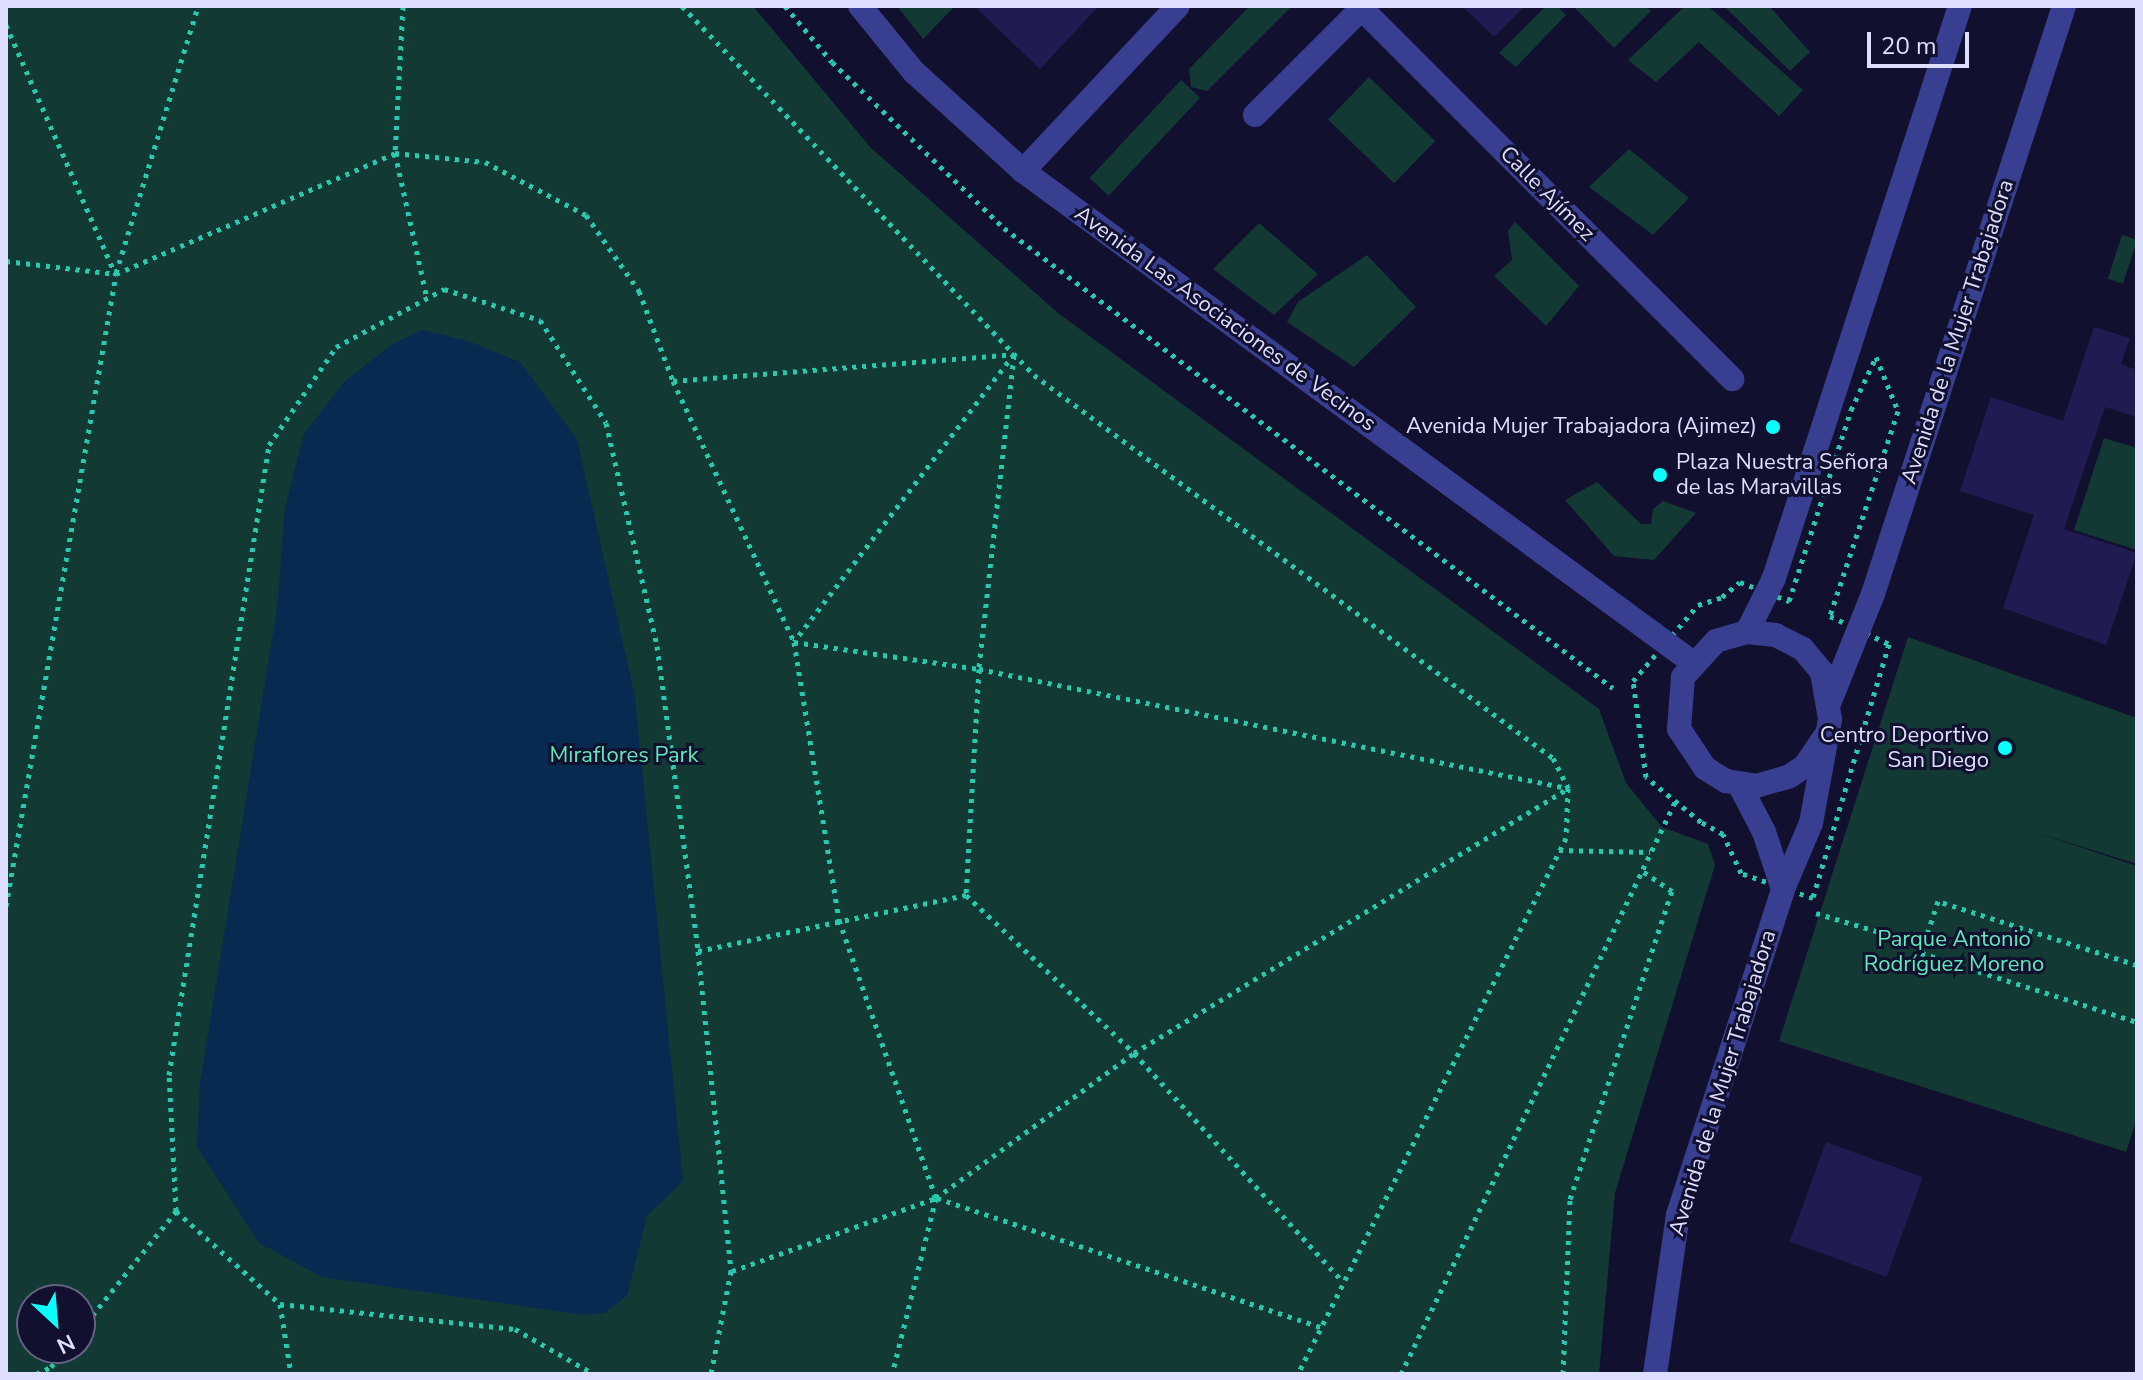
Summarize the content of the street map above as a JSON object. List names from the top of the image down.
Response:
{
  "streets": {
    "street": ["Calle Ajímez", "Avenida Las Asociaciones de Vecinos", "Avenida de la Mujer Trabajadora"]
  },
  "crossings": [
    ["Avenida Las Asociaciones de Vecinos", "Avenida de la Mujer Trabajadora"]
  ],
  "parks": ["Miraflores Park", "Parque Antonio Rodríguez Moreno"],
  "places": ["Avenida Mujer Trabajadora (Ajimez)", "Plaza Nuestra Señora de las Maravillas", "Centro Deportivo San Diego"],
  "scale_bar": "20 m",
  "north": "bottom right"
}
